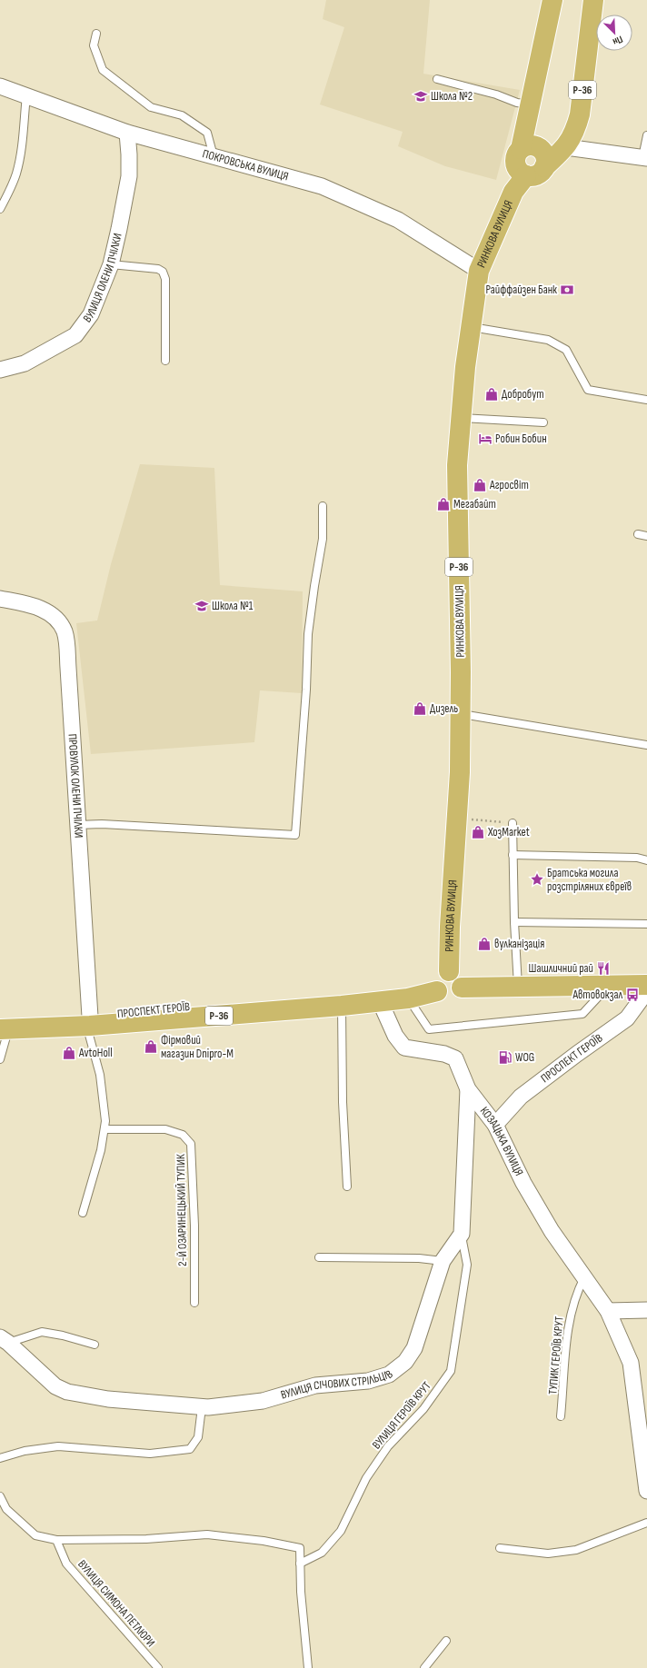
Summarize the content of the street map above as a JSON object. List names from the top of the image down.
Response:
{
  "streets": {
    "main road": ["Р-36", "РИНКОВА ВУЛИЦЯ", "ПРОСПЕКТ ГЕРОЇВ"],
    "street": [
      "ПОКРОВСЬКА ВУЛИЦЯ",
      "ВУЛИЦЯ ОЛЕНИ ПЧІЛКИ",
      "ПРОВУЛОК ОЛЕНИ ПЧІЛКИ",
      "КОЗАЦЬКА ВУЛИЦЯ",
      "ВУЛИЦЯ СІЧОВИХ СТРІЛЬЦІВ"
    ],
    "lane": [
      "2-Й ОЗАРИНЕЦЬКИЙ ТУПИК",
      "ТУПИК ГЕРОЇВ КРУТ",
      "ВУЛИЦЯ ГЕРОЇВ КРУТ",
      "ВУЛИЦЯ СИМОНА ПЕТЛЮРИ"
    ]
  },
  "crossings": [
    ["ПОКРОВСЬКА ВУЛИЦЯ", "РИНКОВА ВУЛИЦЯ"],
    ["ПОКРОВСЬКА ВУЛИЦЯ", "ВУЛИЦЯ ОЛЕНИ ПЧІЛКИ"],
    ["РИНКОВА ВУЛИЦЯ", "ПРОСПЕКТ ГЕРОЇВ"],
    ["ПРОВУЛОК ОЛЕНИ ПЧІЛКИ", "ПРОСПЕКТ ГЕРОЇВ"],
    ["ПРОСПЕКТ ГЕРОЇВ", "КОЗАЦЬКА ВУЛИЦЯ"],
    ["КОЗАЦЬКА ВУЛИЦЯ", "ТУПИК ГЕРОЇВ КРУТ"],
    ["ВУЛИЦЯ СІЧОВИХ СТРІЛЬЦІВ", "ВУЛИЦЯ ГЕРОЇВ КРУТ"]
  ],
  "places": {
    "school or university": ["Школа №2", "Школа №1"],
    "bank": ["Райффайзен Банк"],
    "shop": [
      "Добробут",
      "Агросвіт",
      "Мегабайт",
      "Дизель",
      "ХозMarket",
      "вулканізація",
      "Фірмовий магазин Dnipro-M",
      "AvtoHoll"
    ],
    "hotel": ["Робин Бобин"],
    "place": ["Братська могила розстріляних євреїв"],
    "restaurant": ["Шашличний рай"],
    "bus stop": ["Автовокзал"],
    "fuel station": ["WOG"]
  },
  "north": "bottom right"
}
